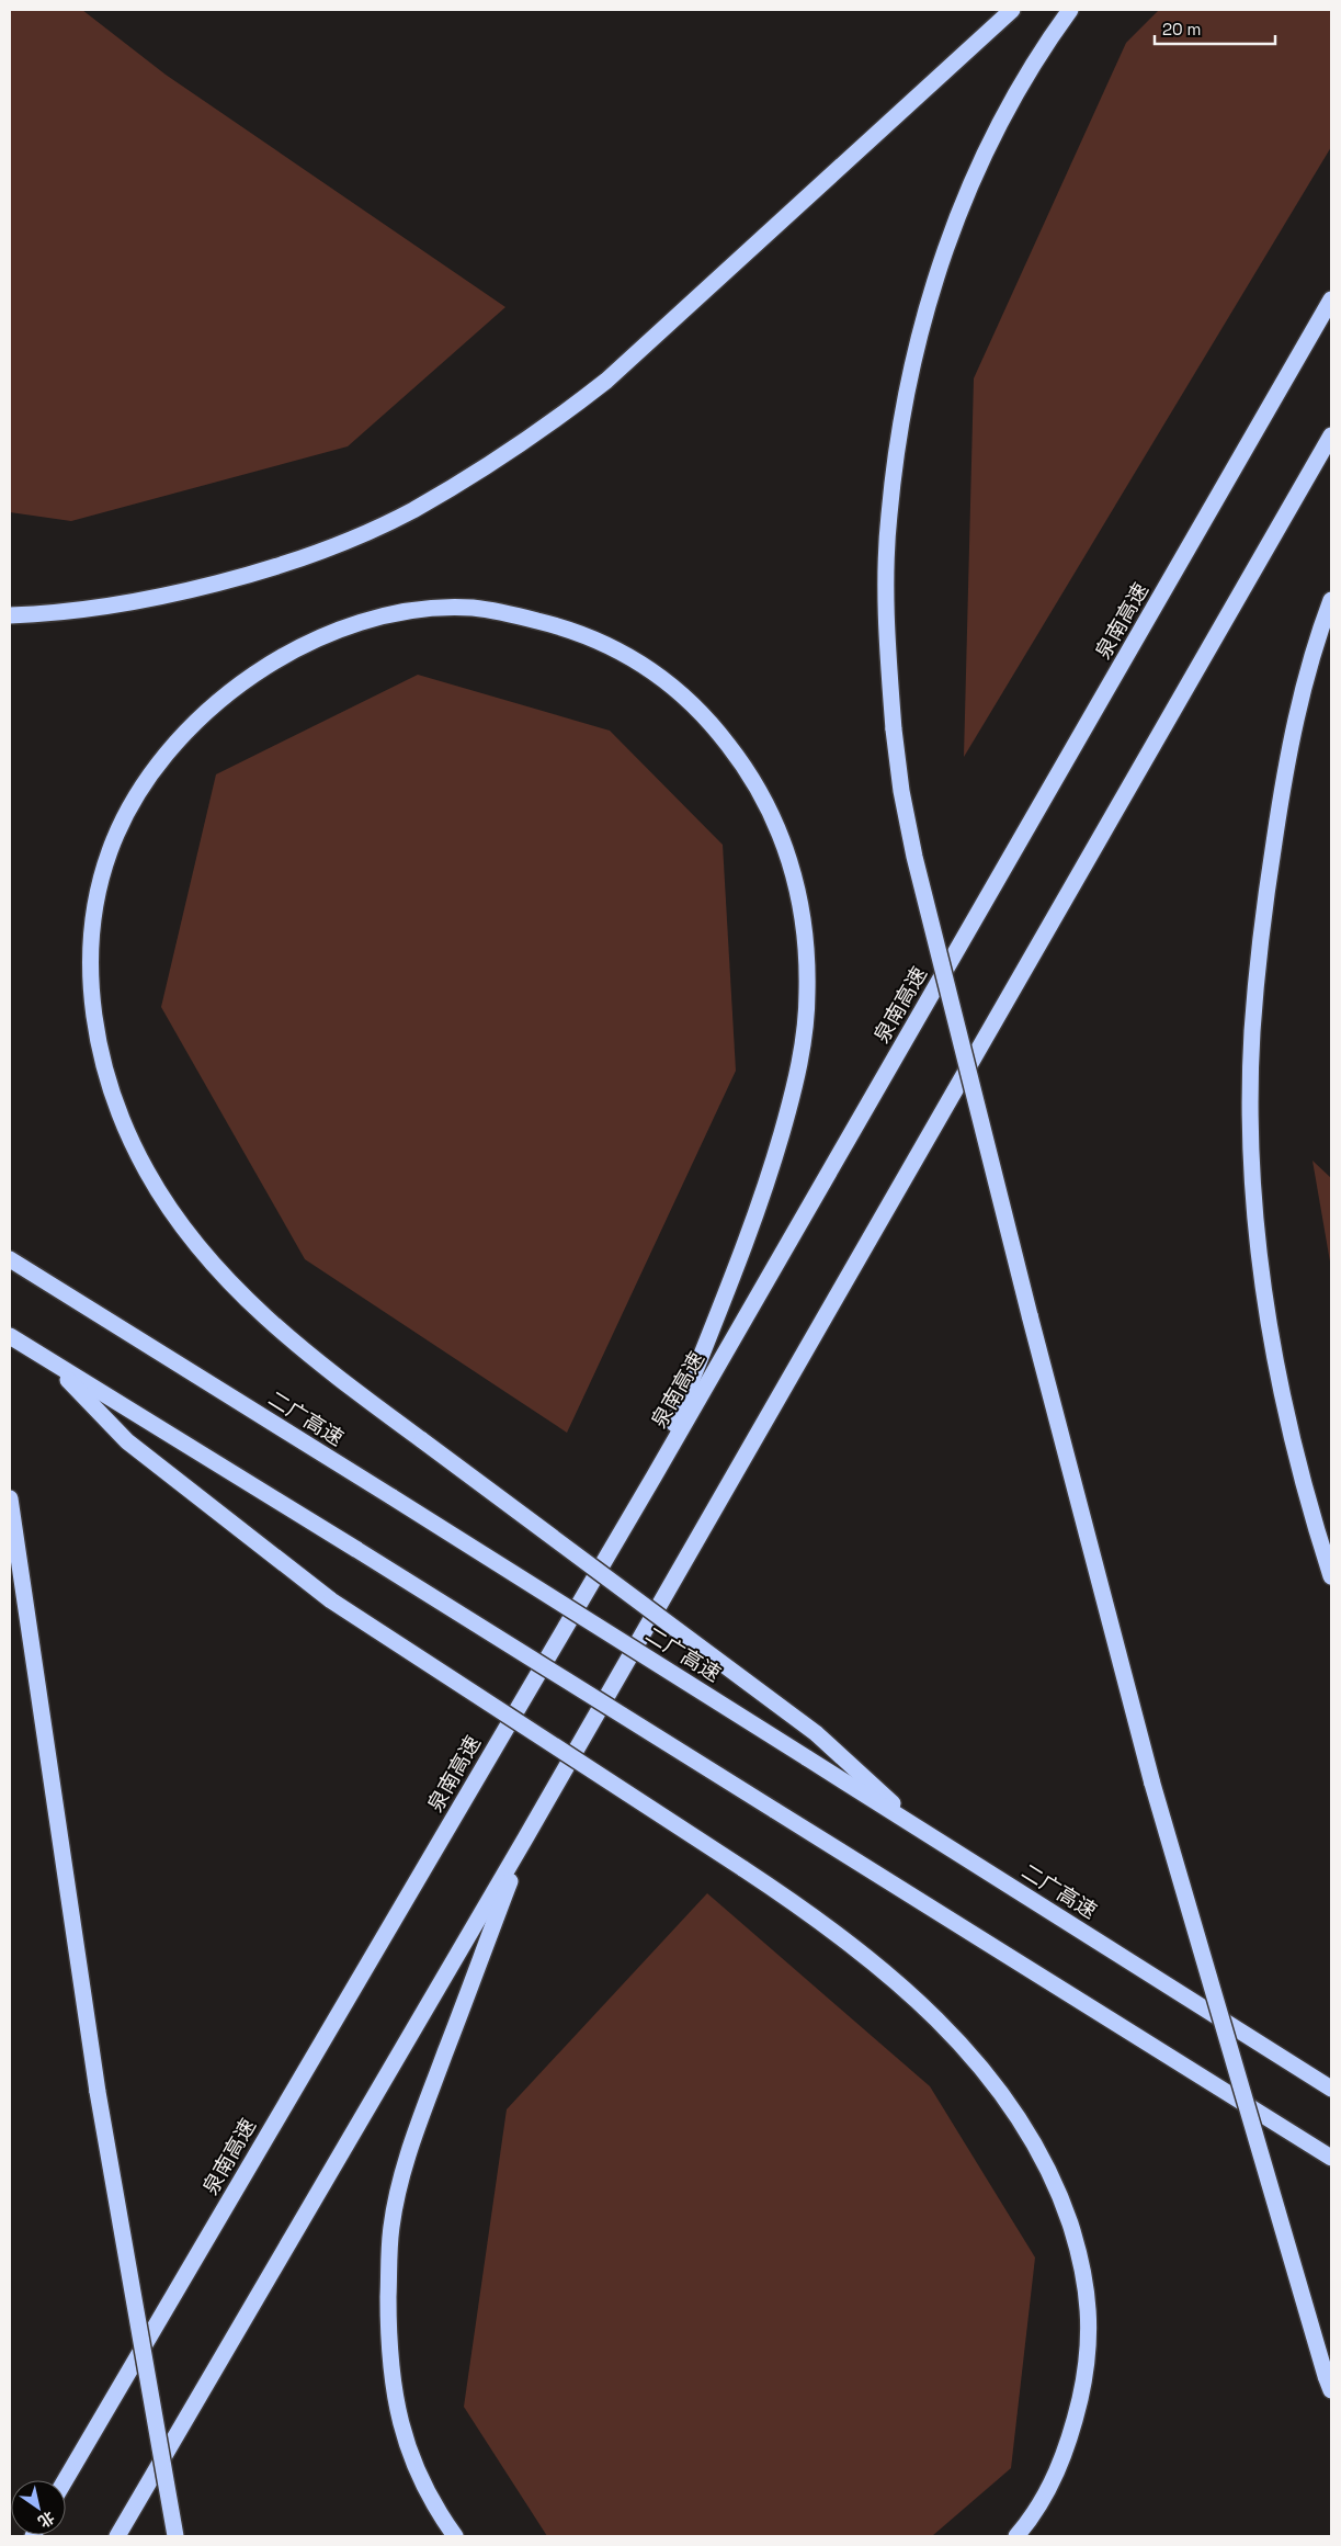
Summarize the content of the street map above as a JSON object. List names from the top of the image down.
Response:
{
  "streets": {
    "highway": ["泉南高速", "二广高速"]
  },
  "scale_bar": "20 m",
  "north": "bottom right"
}
